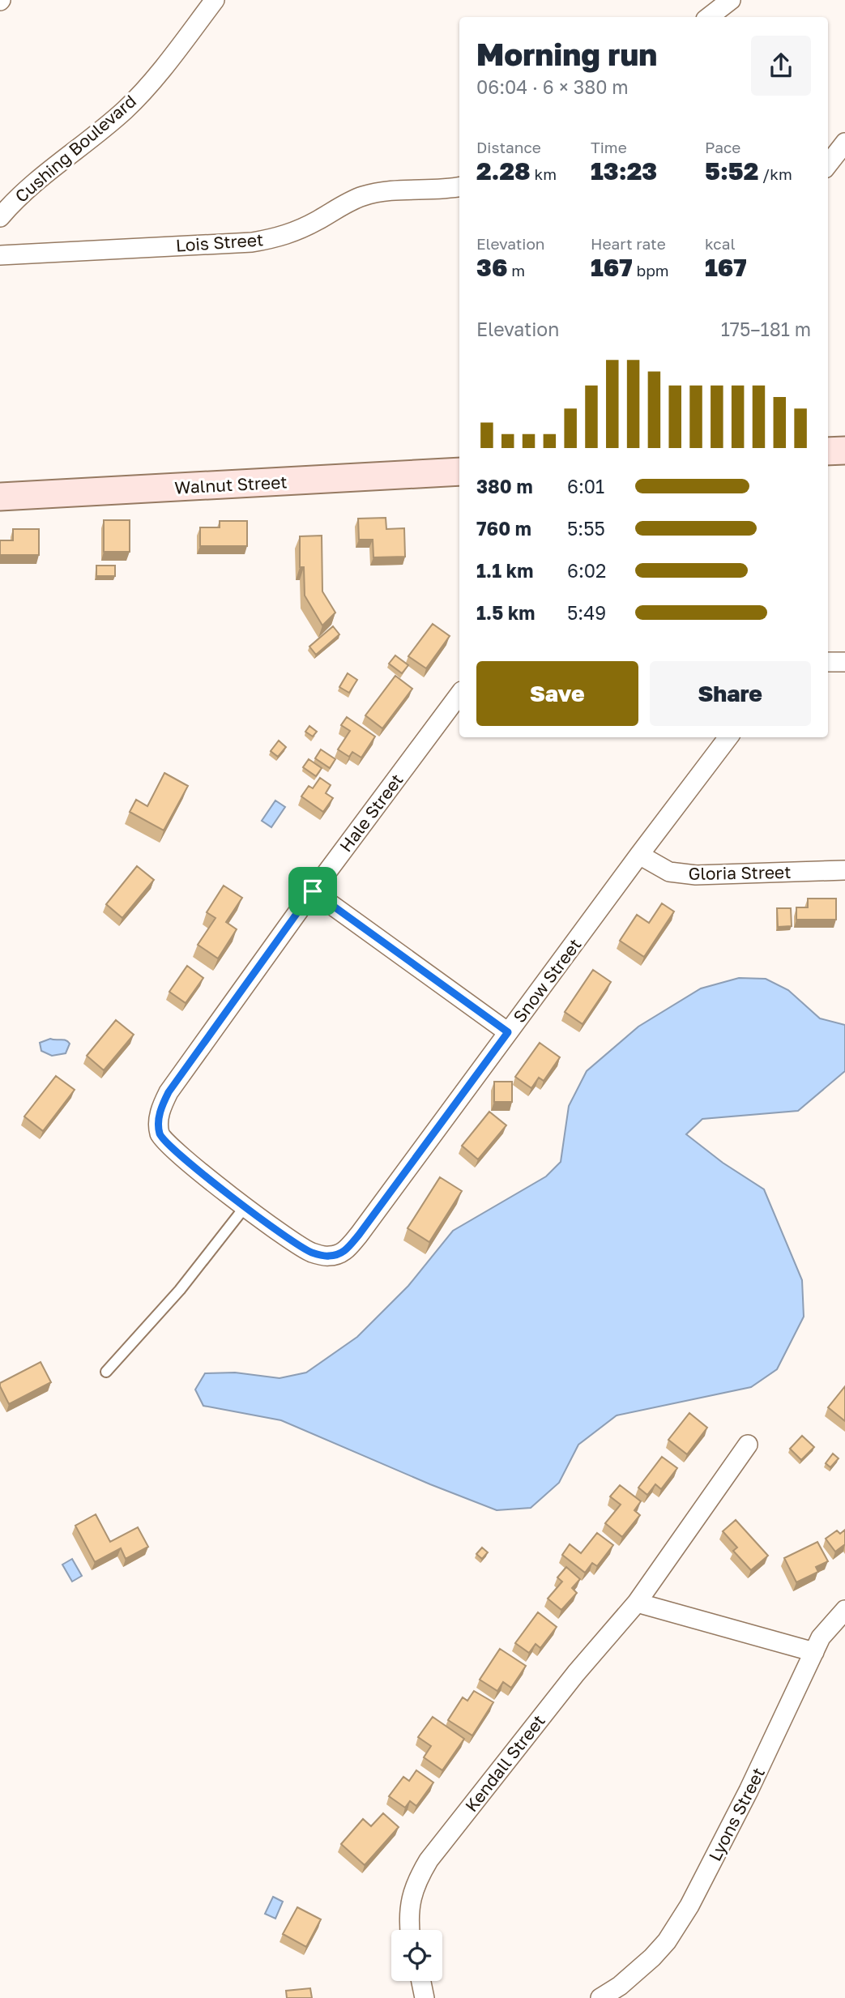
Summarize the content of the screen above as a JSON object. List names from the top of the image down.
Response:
{
  "streets": {
    "main road": ["Walnut Street"],
    "street": [
      "Cushing Boulevard",
      "Lois Street",
      "Hale Street",
      "Gloria Street",
      "Snow Street",
      "Kendall Street",
      "Lyons Street"
    ]
  },
  "crossings": [
    ["Hale Street", "Snow Street"],
    ["Gloria Street", "Snow Street"]
  ],
  "page": {
    "heading": ["Morning run", "06:04 · 6 × 380 m"],
    "stats": [
      ["Distance", "2.28 km"],
      ["Time", "13:23"],
      ["Pace", "5:52 /km"],
      ["Elevation", "36 m"],
      ["Heart rate", "167 bpm"],
      ["kcal", "167"]
    ],
    "chart": ["Elevation", "175–181 m"],
    "list": [
      {
        "name": "380 m",
        "note": "6:01"
      },
      {
        "name": "760 m",
        "note": "5:55"
      },
      {
        "name": "1.1 km",
        "note": "6:02"
      },
      {
        "name": "1.5 km",
        "note": "5:49"
      }
    ],
    "buttons": ["Save", "Share"]
  }
}
